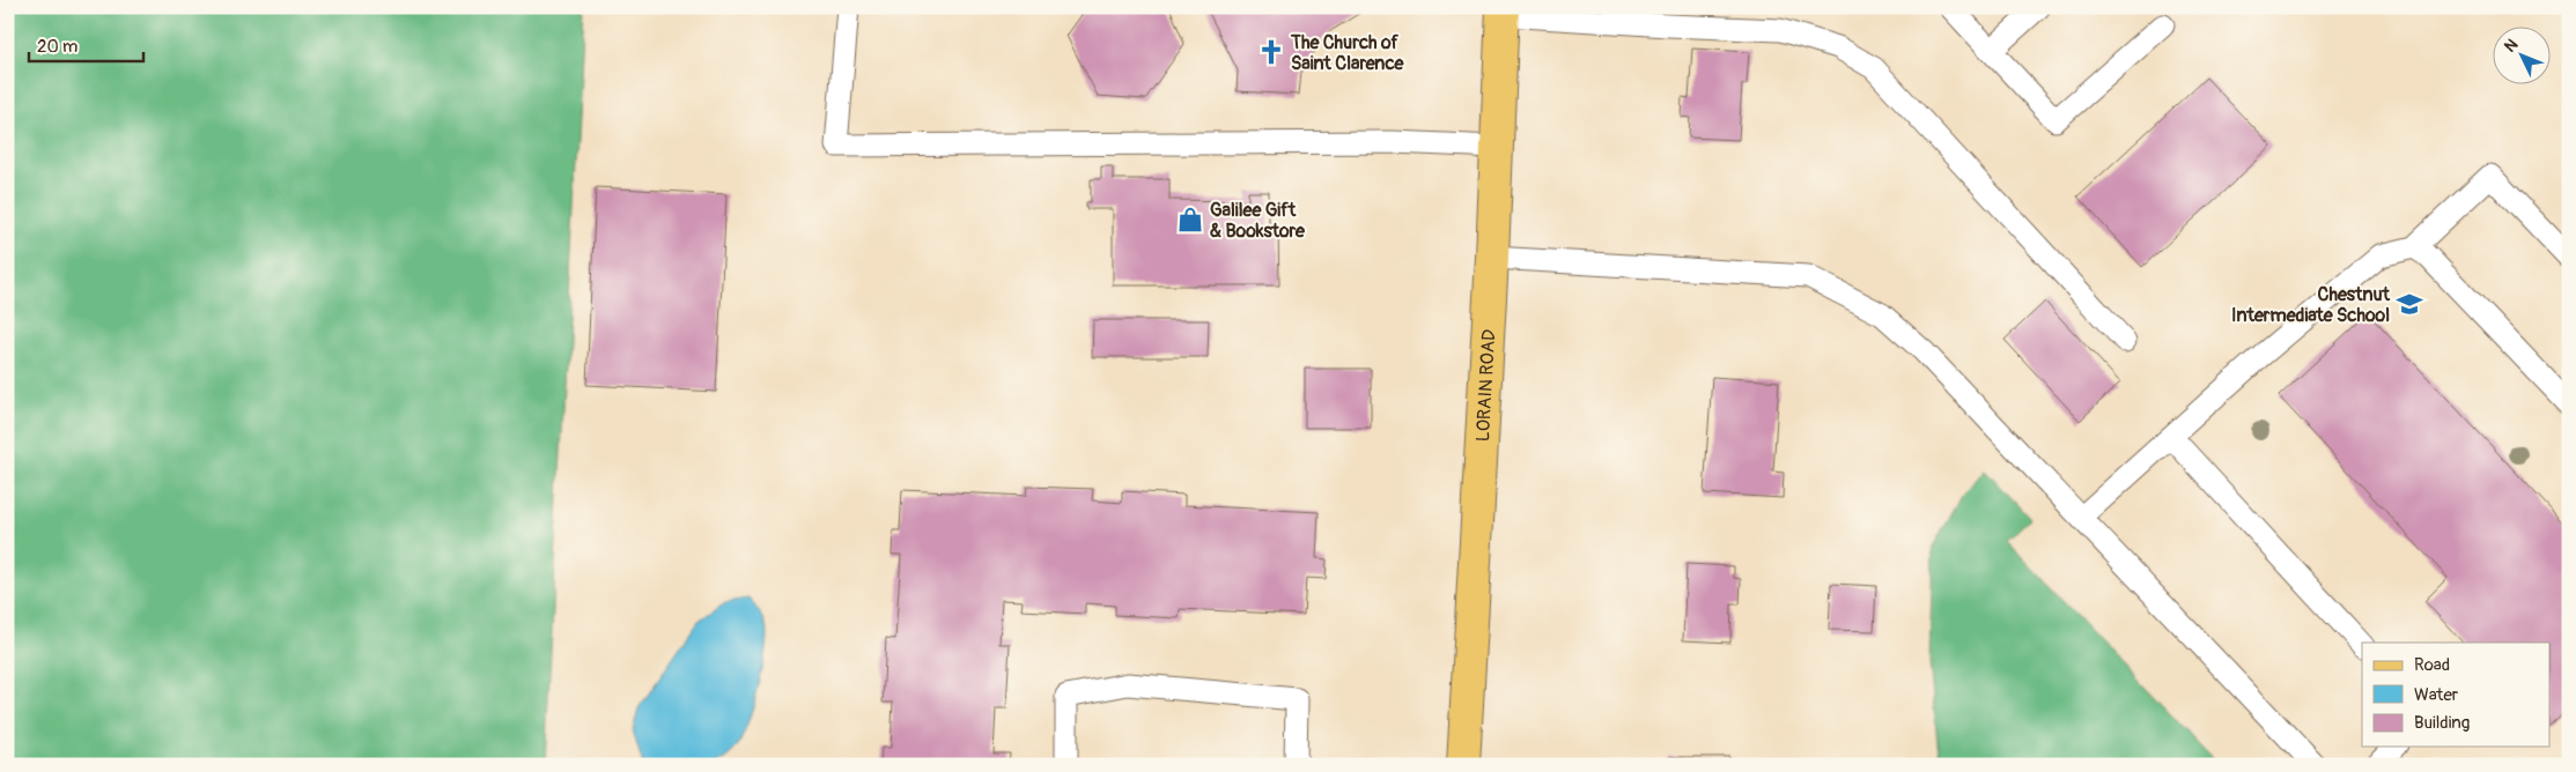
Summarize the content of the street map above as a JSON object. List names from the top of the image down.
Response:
{
  "streets": {
    "main road": ["LORAIN ROAD"]
  },
  "places": {
    "church": ["The Church of Saint Clarence"],
    "shop": ["Galilee Gift & Bookstore"],
    "school or university": ["Chestnut Intermediate School"]
  },
  "legend": ["Road", "Water", "Building"],
  "scale_bar": "20 m",
  "north": "top left"
}
